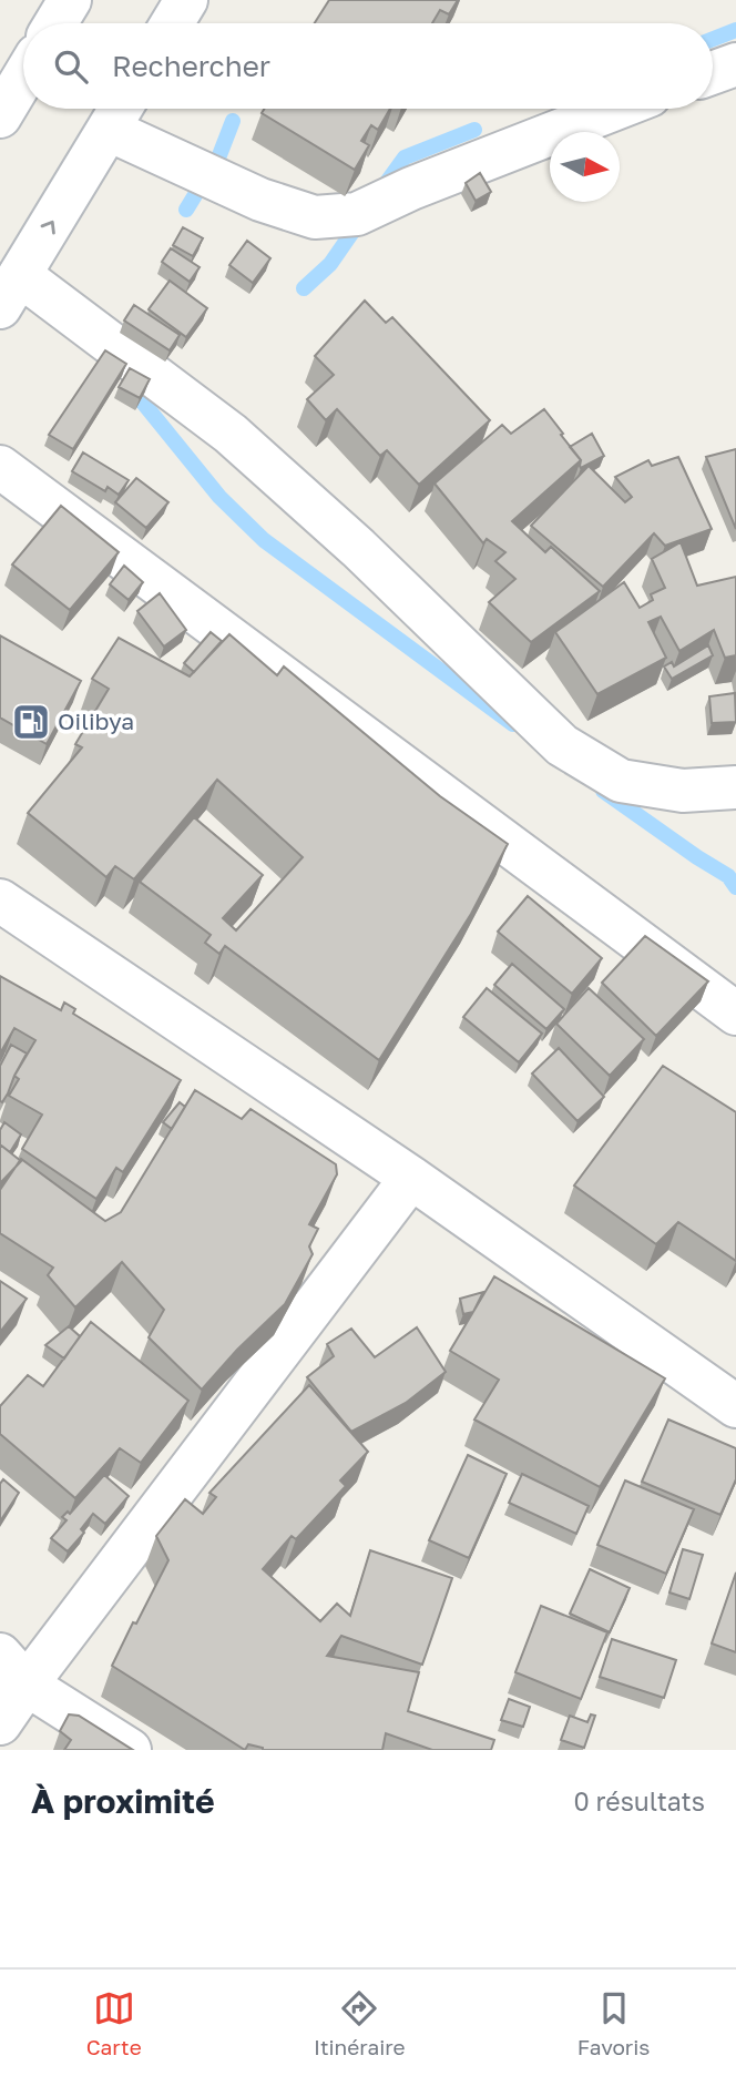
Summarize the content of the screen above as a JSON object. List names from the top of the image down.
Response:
{
  "places": {
    "fuel station": ["Oilibya"]
  },
  "north": "right",
  "page": {
    "search": "Rechercher",
    "heading": ["À proximité", "0 résultats"],
    "nav": ["Carte", "Itinéraire", "Favoris"]
  }
}
